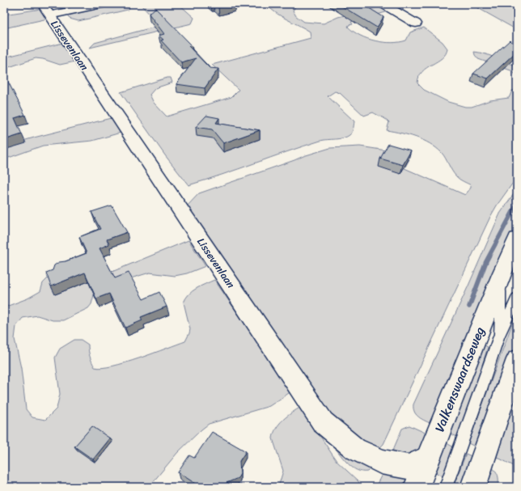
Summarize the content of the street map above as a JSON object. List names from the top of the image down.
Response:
{
  "streets": {
    "street": ["Lissevenlaan", "Valkenswaardseweg"]
  },
  "crossings": [
    ["Lissevenlaan", "Valkenswaardseweg"]
  ]
}
